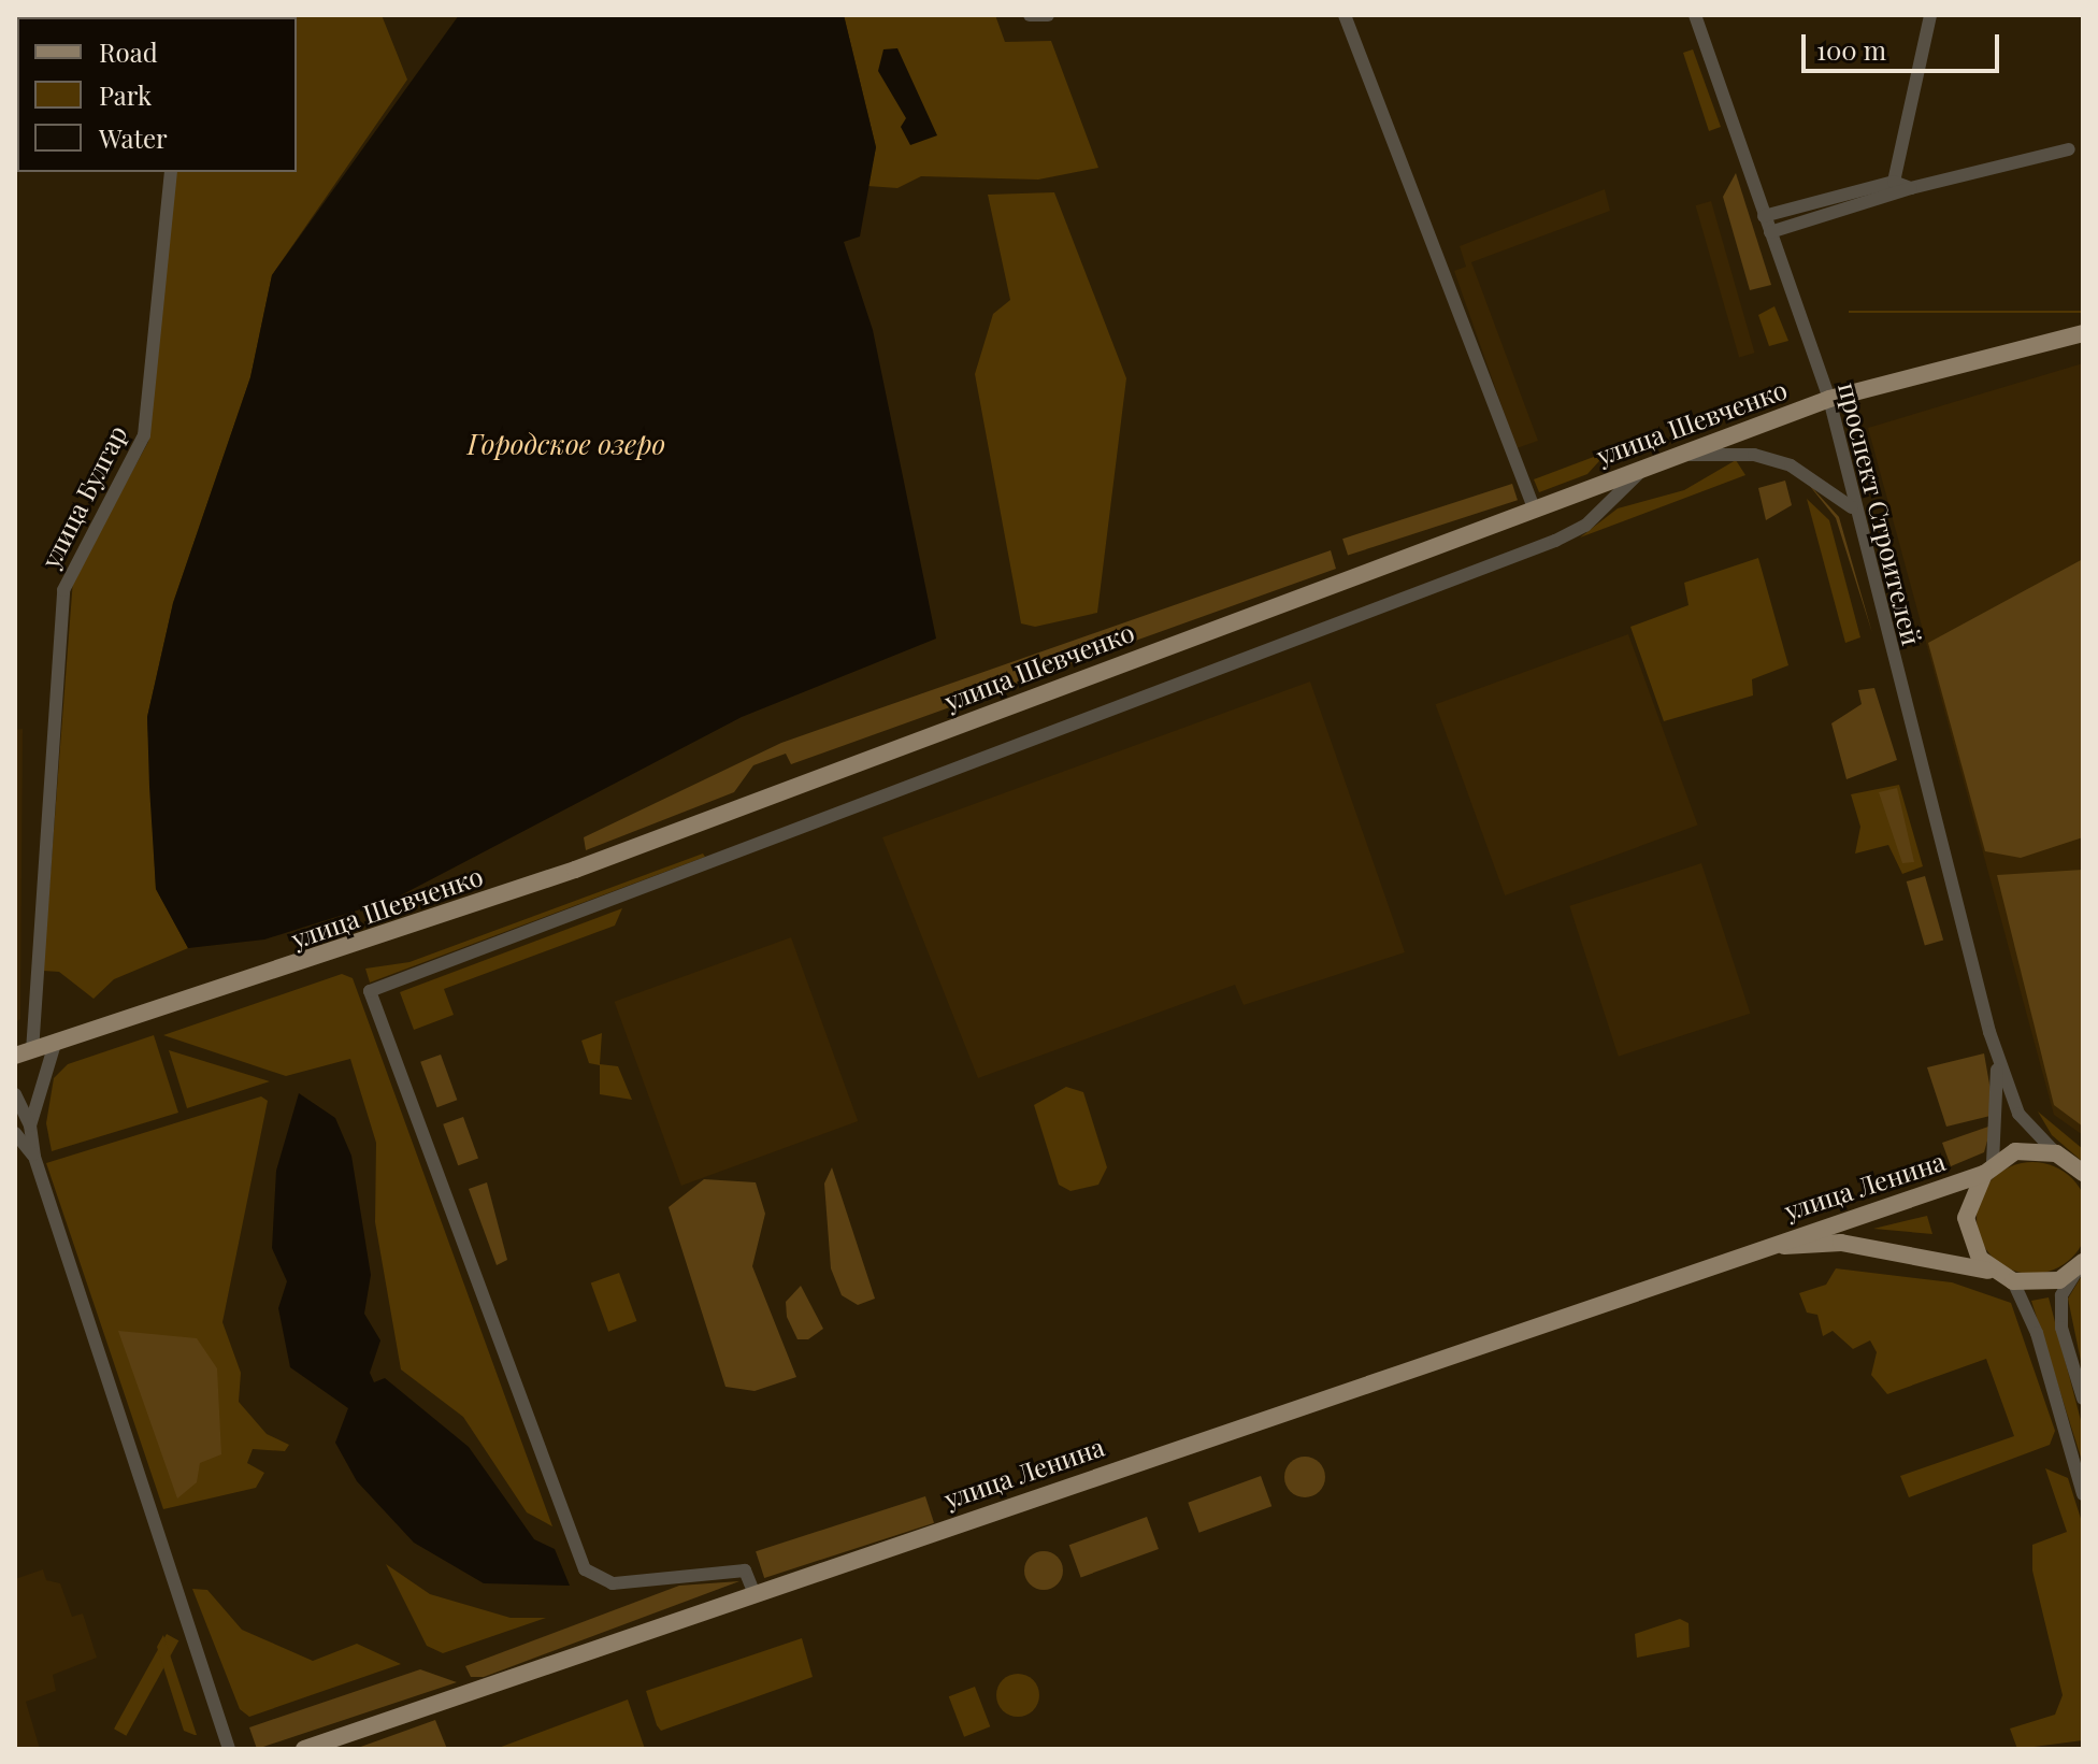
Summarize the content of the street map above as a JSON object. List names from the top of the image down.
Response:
{
  "streets": {
    "main road": ["улица Шевченко", "улица Ленина"],
    "street": ["улица Булгар", "проспект Строителей"]
  },
  "crossings": [
    ["улица Шевченко", "улица Булгар"],
    ["улица Шевченко", "проспект Строителей"],
    ["проспект Строителей", "улица Ленина"]
  ],
  "water": ["Городское озеро"],
  "legend": ["Road", "Park", "Water"],
  "scale_bar": "100 m"
}
